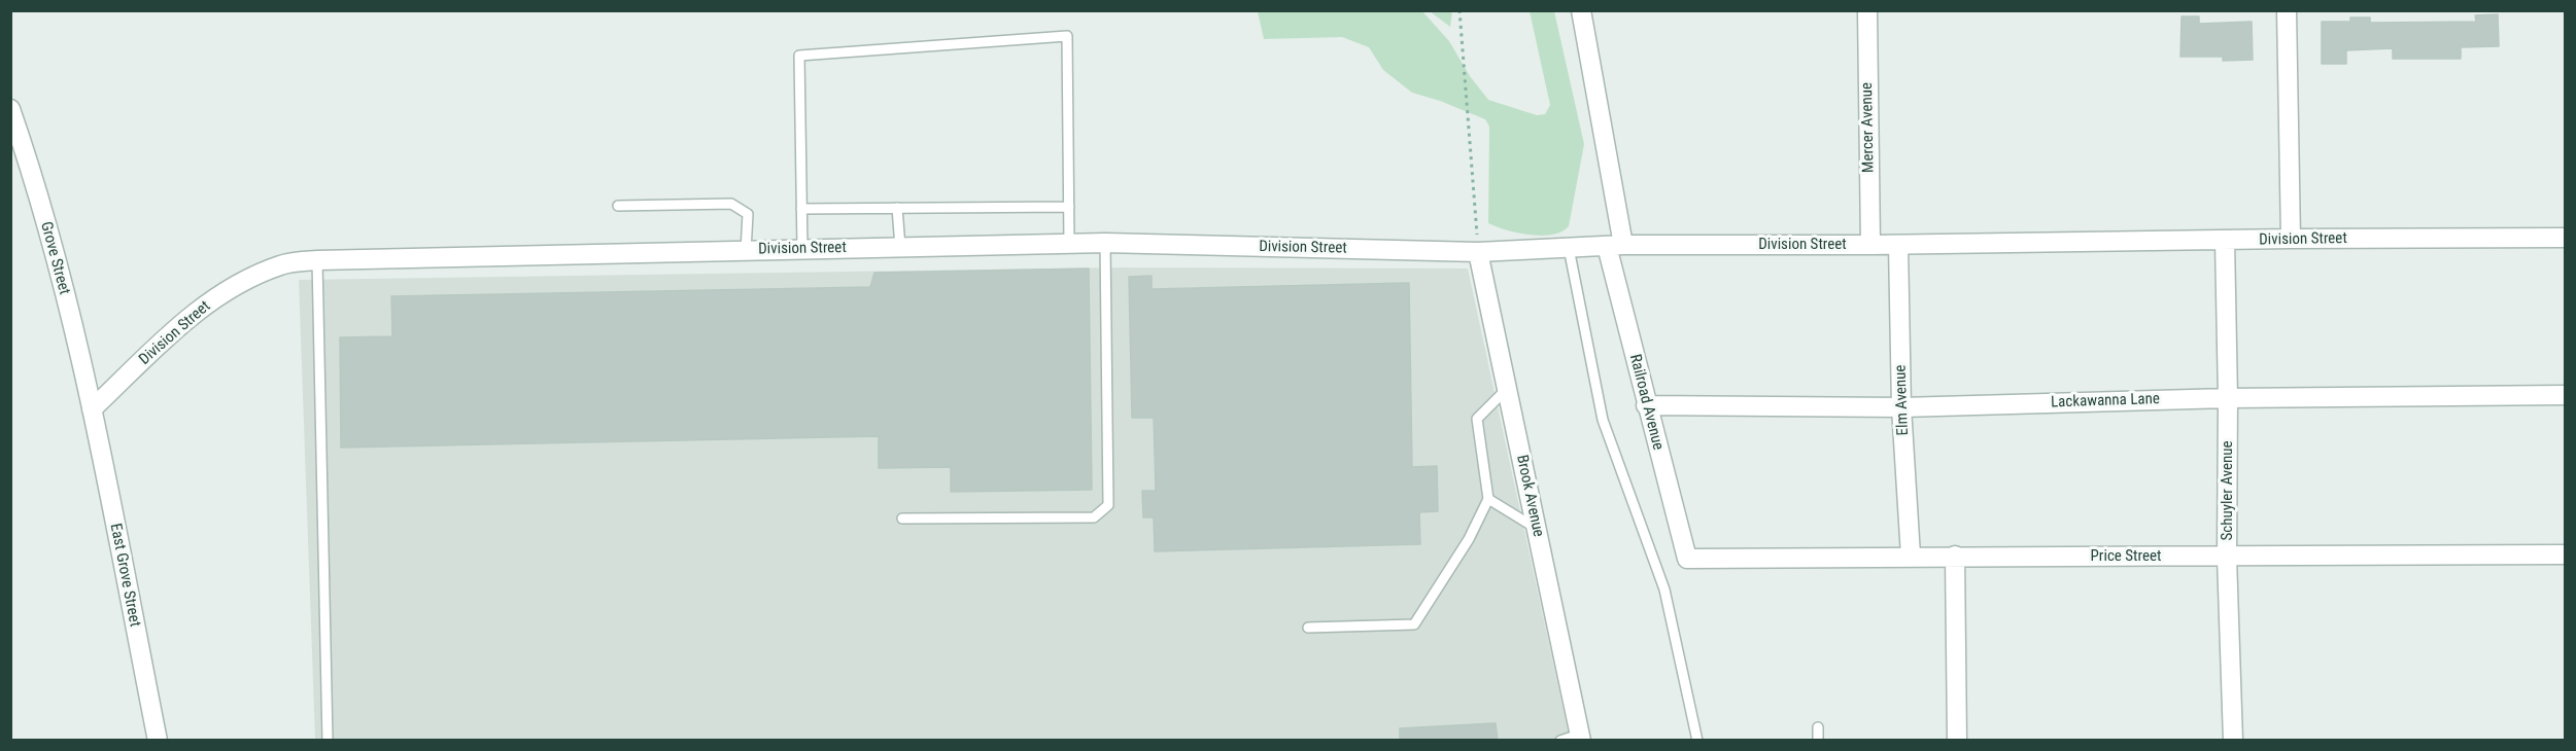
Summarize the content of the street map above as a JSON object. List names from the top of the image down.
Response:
{
  "streets": {
    "street": [
      "Mercer Avenue",
      "Division Street",
      "Grove Street",
      "Elm Avenue",
      "Lackawanna Lane",
      "Railroad Avenue",
      "Schuyler Avenue",
      "Brook Avenue",
      "Price Street",
      "East Grove Street"
    ]
  },
  "crossings": [
    ["Mercer Avenue", "Division Street"],
    ["Division Street", "Grove Street"],
    ["Division Street", "Elm Avenue"],
    ["Division Street", "Railroad Avenue"],
    ["Division Street", "Schuyler Avenue"],
    ["Division Street", "Brook Avenue"],
    ["Division Street", "East Grove Street"],
    ["Grove Street", "East Grove Street"],
    ["Elm Avenue", "Lackawanna Lane"],
    ["Elm Avenue", "Price Street"],
    ["Lackawanna Lane", "Railroad Avenue"],
    ["Lackawanna Lane", "Schuyler Avenue"],
    ["Railroad Avenue", "Price Street"],
    ["Schuyler Avenue", "Price Street"]
  ]
}
